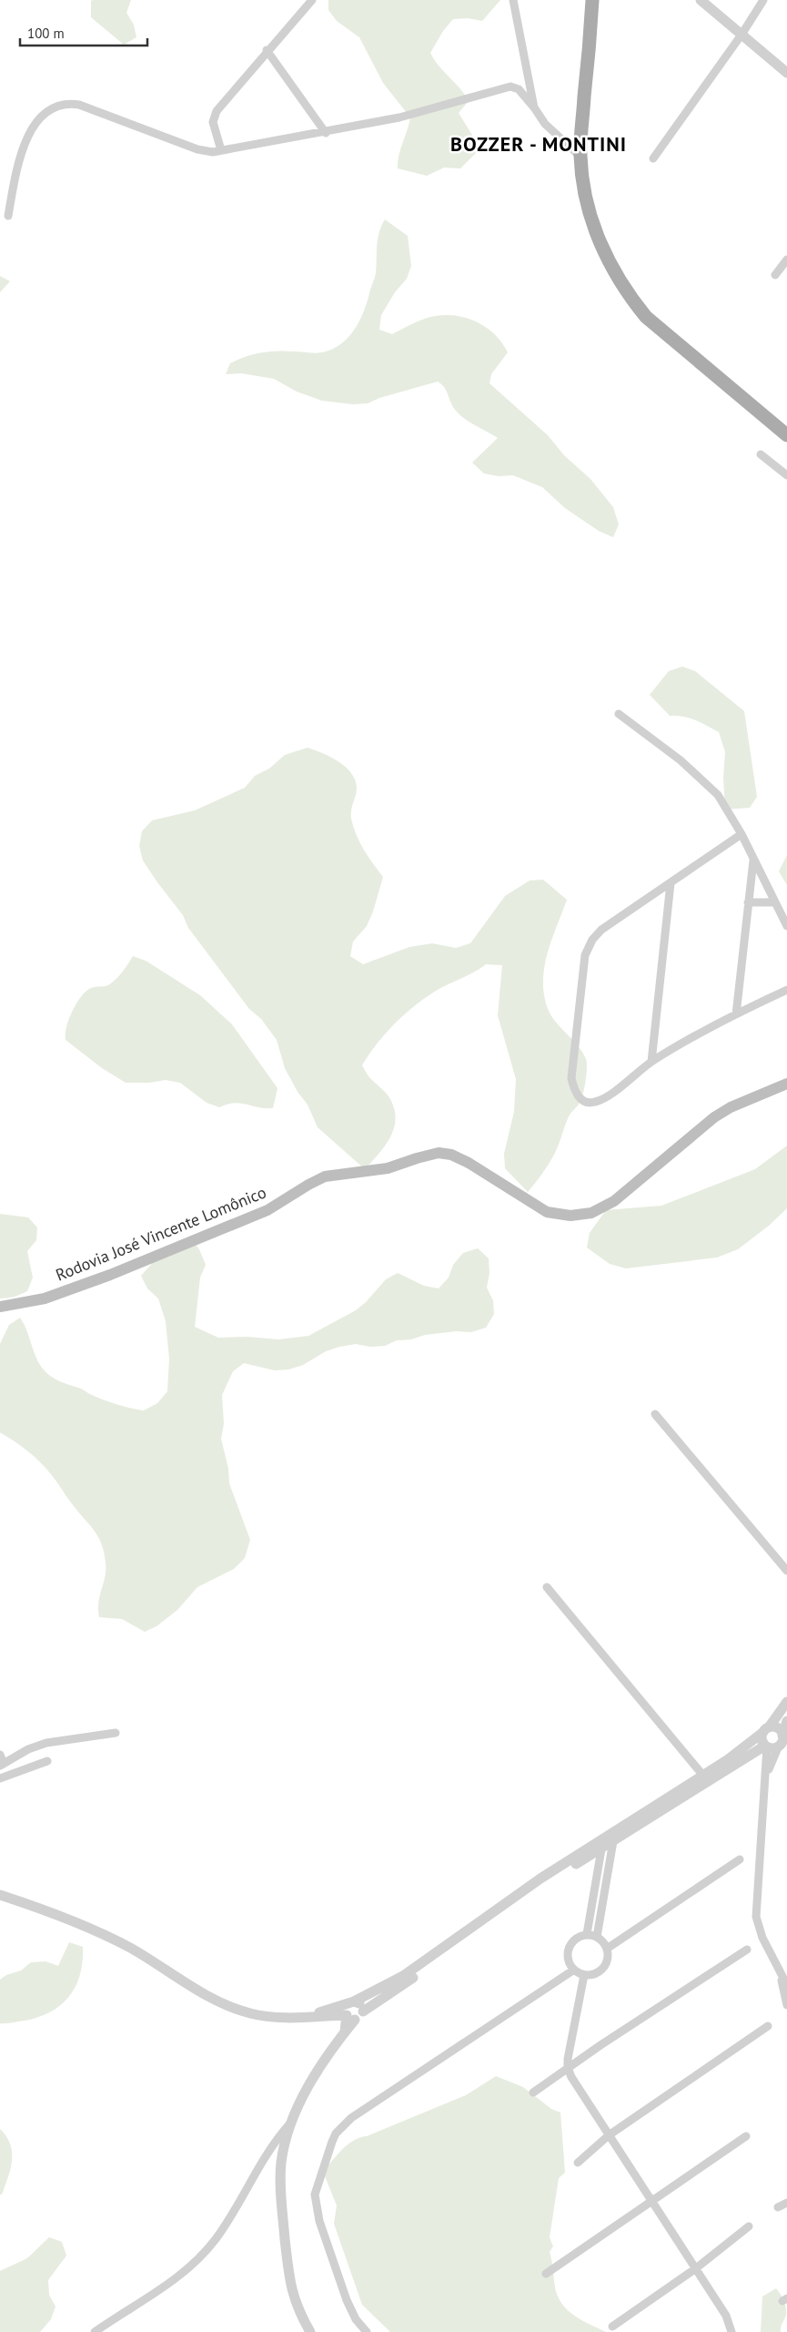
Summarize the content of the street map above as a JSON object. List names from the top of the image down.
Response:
{
  "streets": {
    "main road": ["Rodovia José Vincente Lomônico"]
  },
  "districts": ["BOZZER - MONTINI"],
  "scale_bar": "100 m"
}
